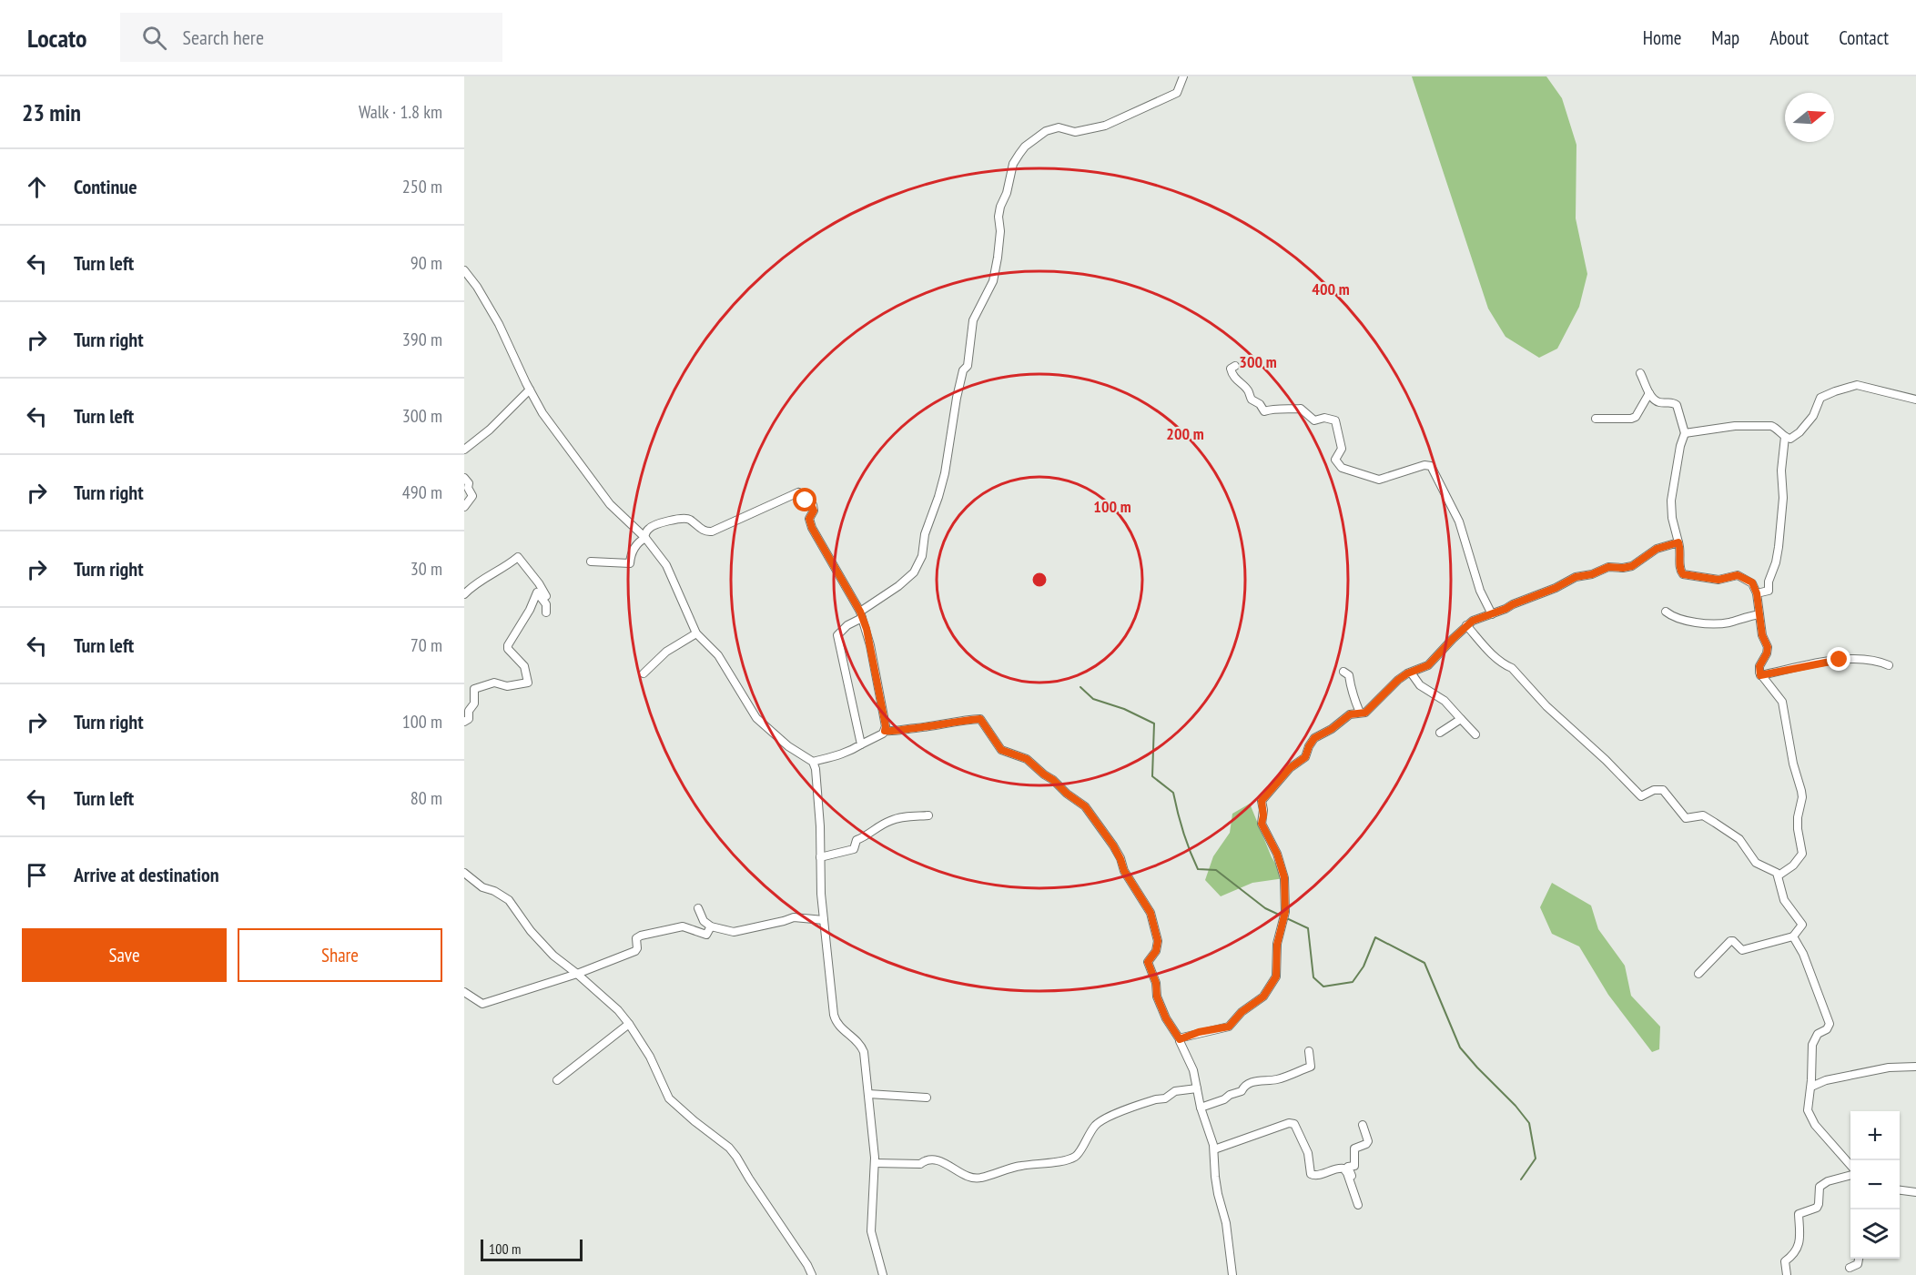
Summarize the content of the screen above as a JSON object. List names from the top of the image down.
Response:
{
  "scale_bar": "100 m",
  "north": "right",
  "page": {
    "header": "Locato",
    "search": "Search here",
    "nav": [
      "Home",
      "Map",
      "About",
      "Contact"
    ],
    "heading": ["23 min", "Walk · 1.8 km"],
    "list": [
      ["Continue", "250 m"],
      ["Turn left", "90 m"],
      ["Turn right", "390 m"],
      ["Turn left", "300 m"],
      ["Turn right", "490 m"],
      ["Turn right", "30 m"],
      ["Turn left", "70 m"],
      ["Turn right", "100 m"],
      ["Turn left", "80 m"],
      "Arrive at destination"
    ],
    "buttons": ["Save", "Share"],
    "map_buttons": ["+", "−"],
    "scale": "100 m"
  },
  "rings": [
    "400 m",
    "300 m",
    "200 m",
    "100 m"
  ]
}
